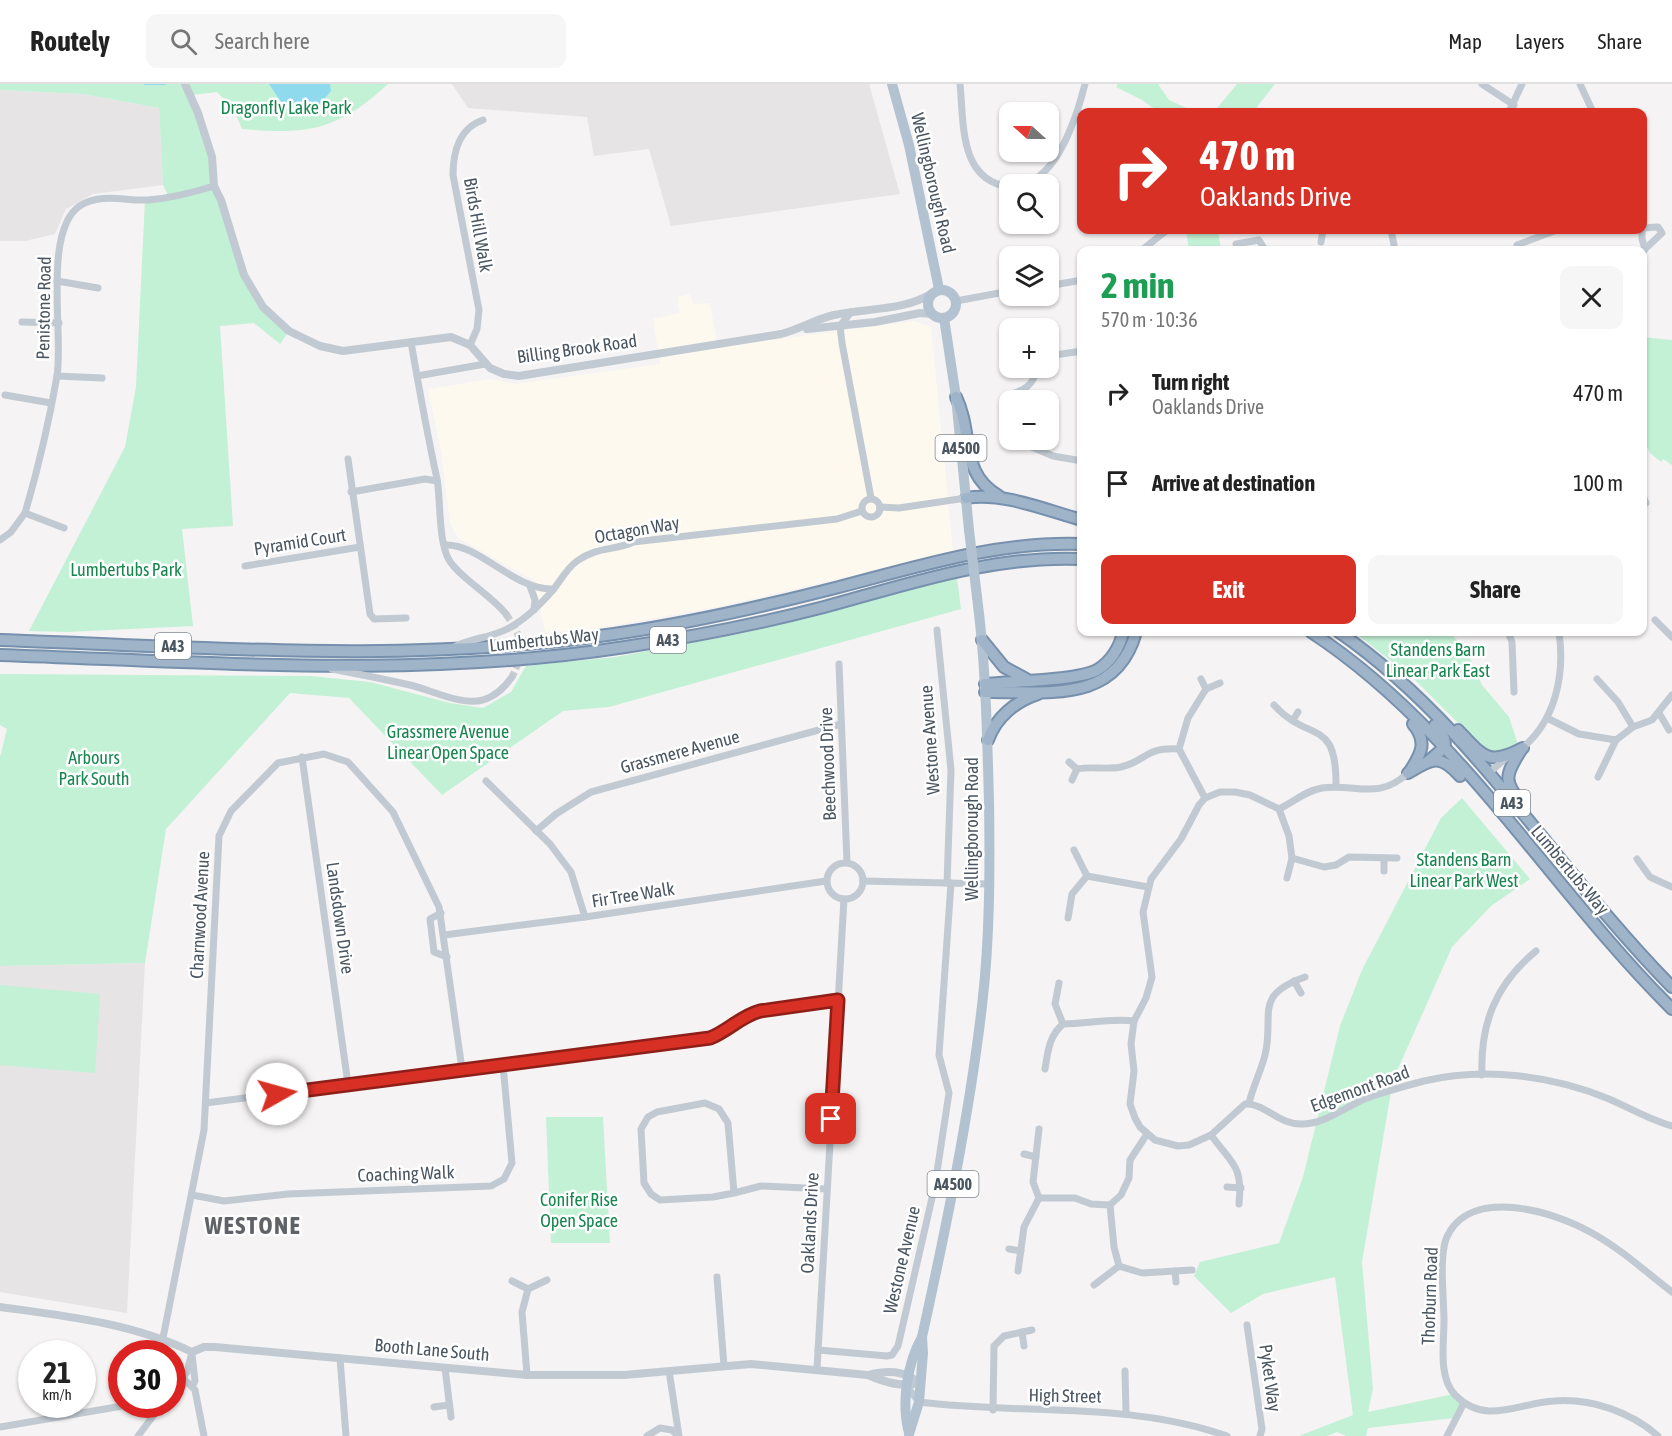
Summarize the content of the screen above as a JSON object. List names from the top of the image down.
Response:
{
  "streets": {
    "highway": ["Lumbertubs Way", "A43"],
    "main road": ["Wellingborough Road", "A4500"],
    "street": [
      "Birds Hill Walk",
      "Penistone Road",
      "Billing Brook Road",
      "Octagon Way",
      "Pyramid Court",
      "Westone Avenue",
      "Grassmere Avenue",
      "Beechwood Drive",
      "Fir Tree Walk",
      "Charnwood Avenue",
      "Landsdown Drive",
      "Edgemont Road",
      "Coaching Walk",
      "Oaklands Drive",
      "Thorburn Road",
      "Booth Lane South",
      "Pyket Way",
      "High Street"
    ]
  },
  "crossings": [
    ["Wellingborough Road", "Billing Brook Road"],
    ["Wellingborough Road", "Booth Lane South"],
    ["Wellingborough Road", "High Street"],
    ["Octagon Way", "Lumbertubs Way"],
    ["Westone Avenue", "Oaklands Drive"],
    ["Grassmere Avenue", "Beechwood Drive"],
    ["Beechwood Drive", "Fir Tree Walk"],
    ["Beechwood Drive", "Oaklands Drive"],
    ["Fir Tree Walk", "Charnwood Avenue"],
    ["Fir Tree Walk", "Oaklands Drive"],
    ["Charnwood Avenue", "Landsdown Drive"],
    ["Charnwood Avenue", "Coaching Walk"],
    ["Oaklands Drive", "Booth Lane South"]
  ],
  "districts": ["WESTONE"],
  "parks": [
    "Dragonfly Lake Park",
    "Lumbertubs Park",
    "Standens Barn Linear Park East",
    "Grassmere Avenue Linear Open Space",
    "Arbours Park South",
    "Standens Barn Linear Park West",
    "Conifer Rise Open Space"
  ],
  "north": "left",
  "page": {
    "header": "Routely",
    "search": "Search here",
    "nav": ["Map", "Layers", "Share"],
    "map_buttons": ["+", "−"],
    "turn": ["470 m", "Oaklands Drive"],
    "heading": ["2 min", "570 m · 10:36"],
    "list": [
      {
        "name": "Turn right",
        "note": "Oaklands Drive",
        "value": "470 m"
      },
      {
        "name": "Arrive at destination",
        "value": "100 m"
      }
    ],
    "buttons": ["Exit", "Share"],
    "speed": "21 km/h",
    "limit": "30"
  }
}
